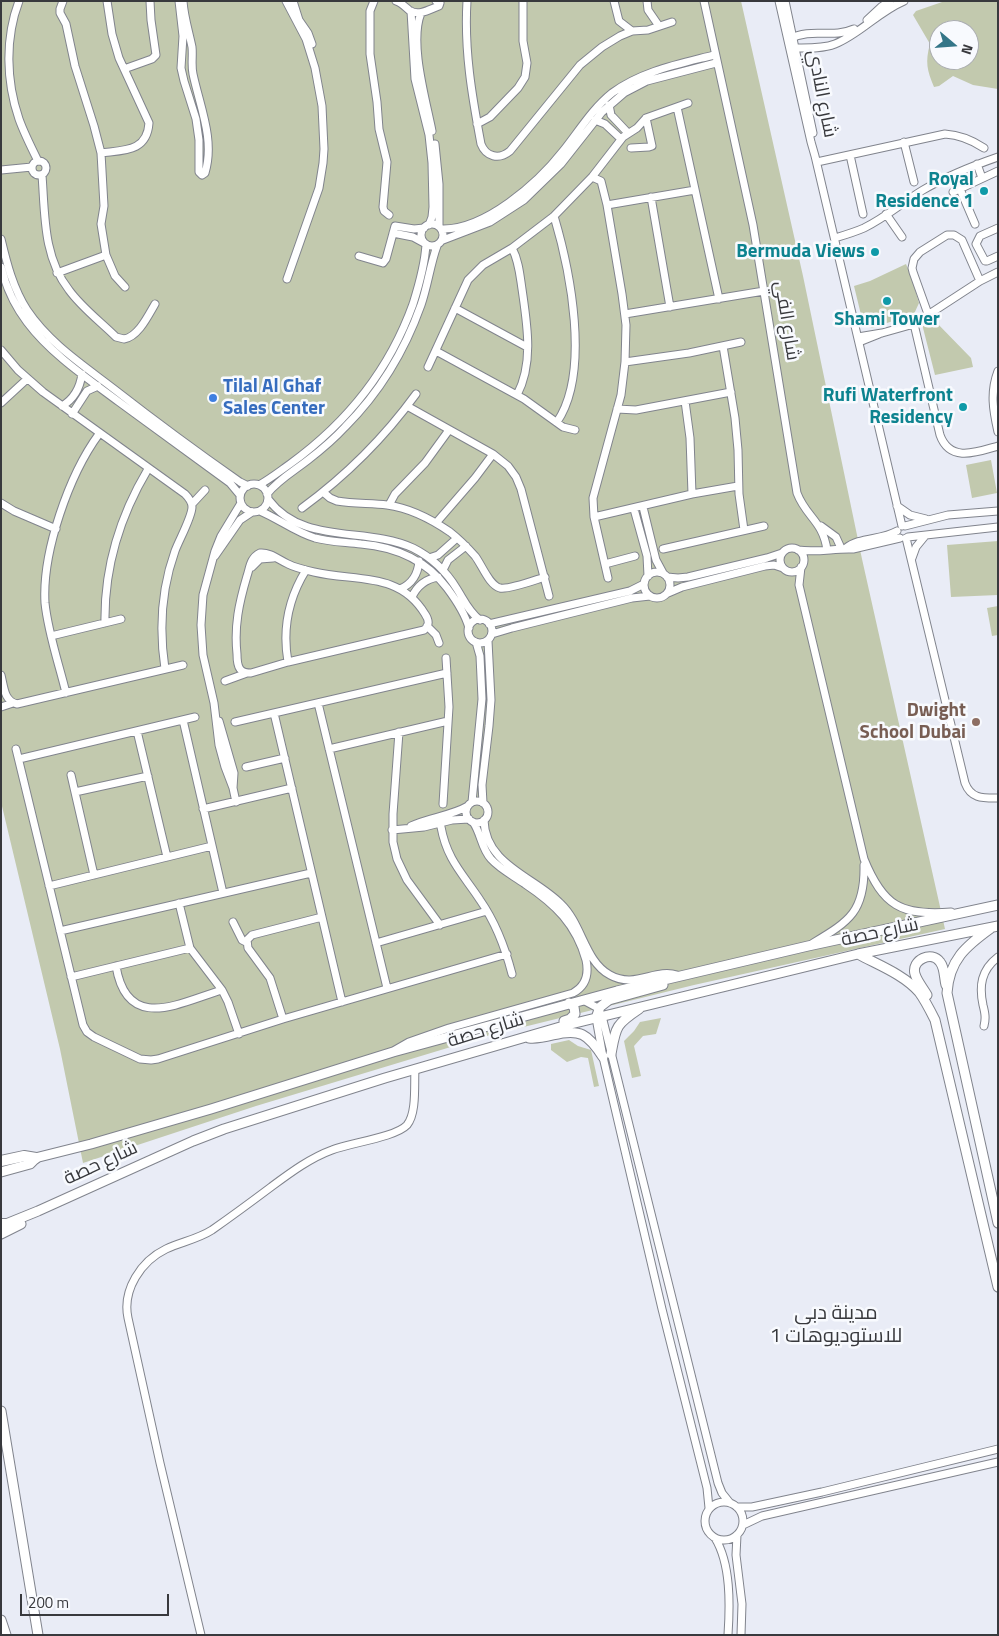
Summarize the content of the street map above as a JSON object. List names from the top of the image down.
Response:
{
  "streets": {
    "main road": ["شارع حصة"],
    "street": ["شارع النادي", "شارع الفي"]
  },
  "districts": ["مدينة دبي للاستوديوهات 1"],
  "places": [
    "Royal Residence 1",
    "Bermuda Views",
    "Shami Tower",
    "Tilal Al Ghaf Sales Center",
    "Rufi Waterfront Residency",
    "Dwight School Dubai"
  ],
  "scale_bar": "200 m",
  "north": "right"
}
